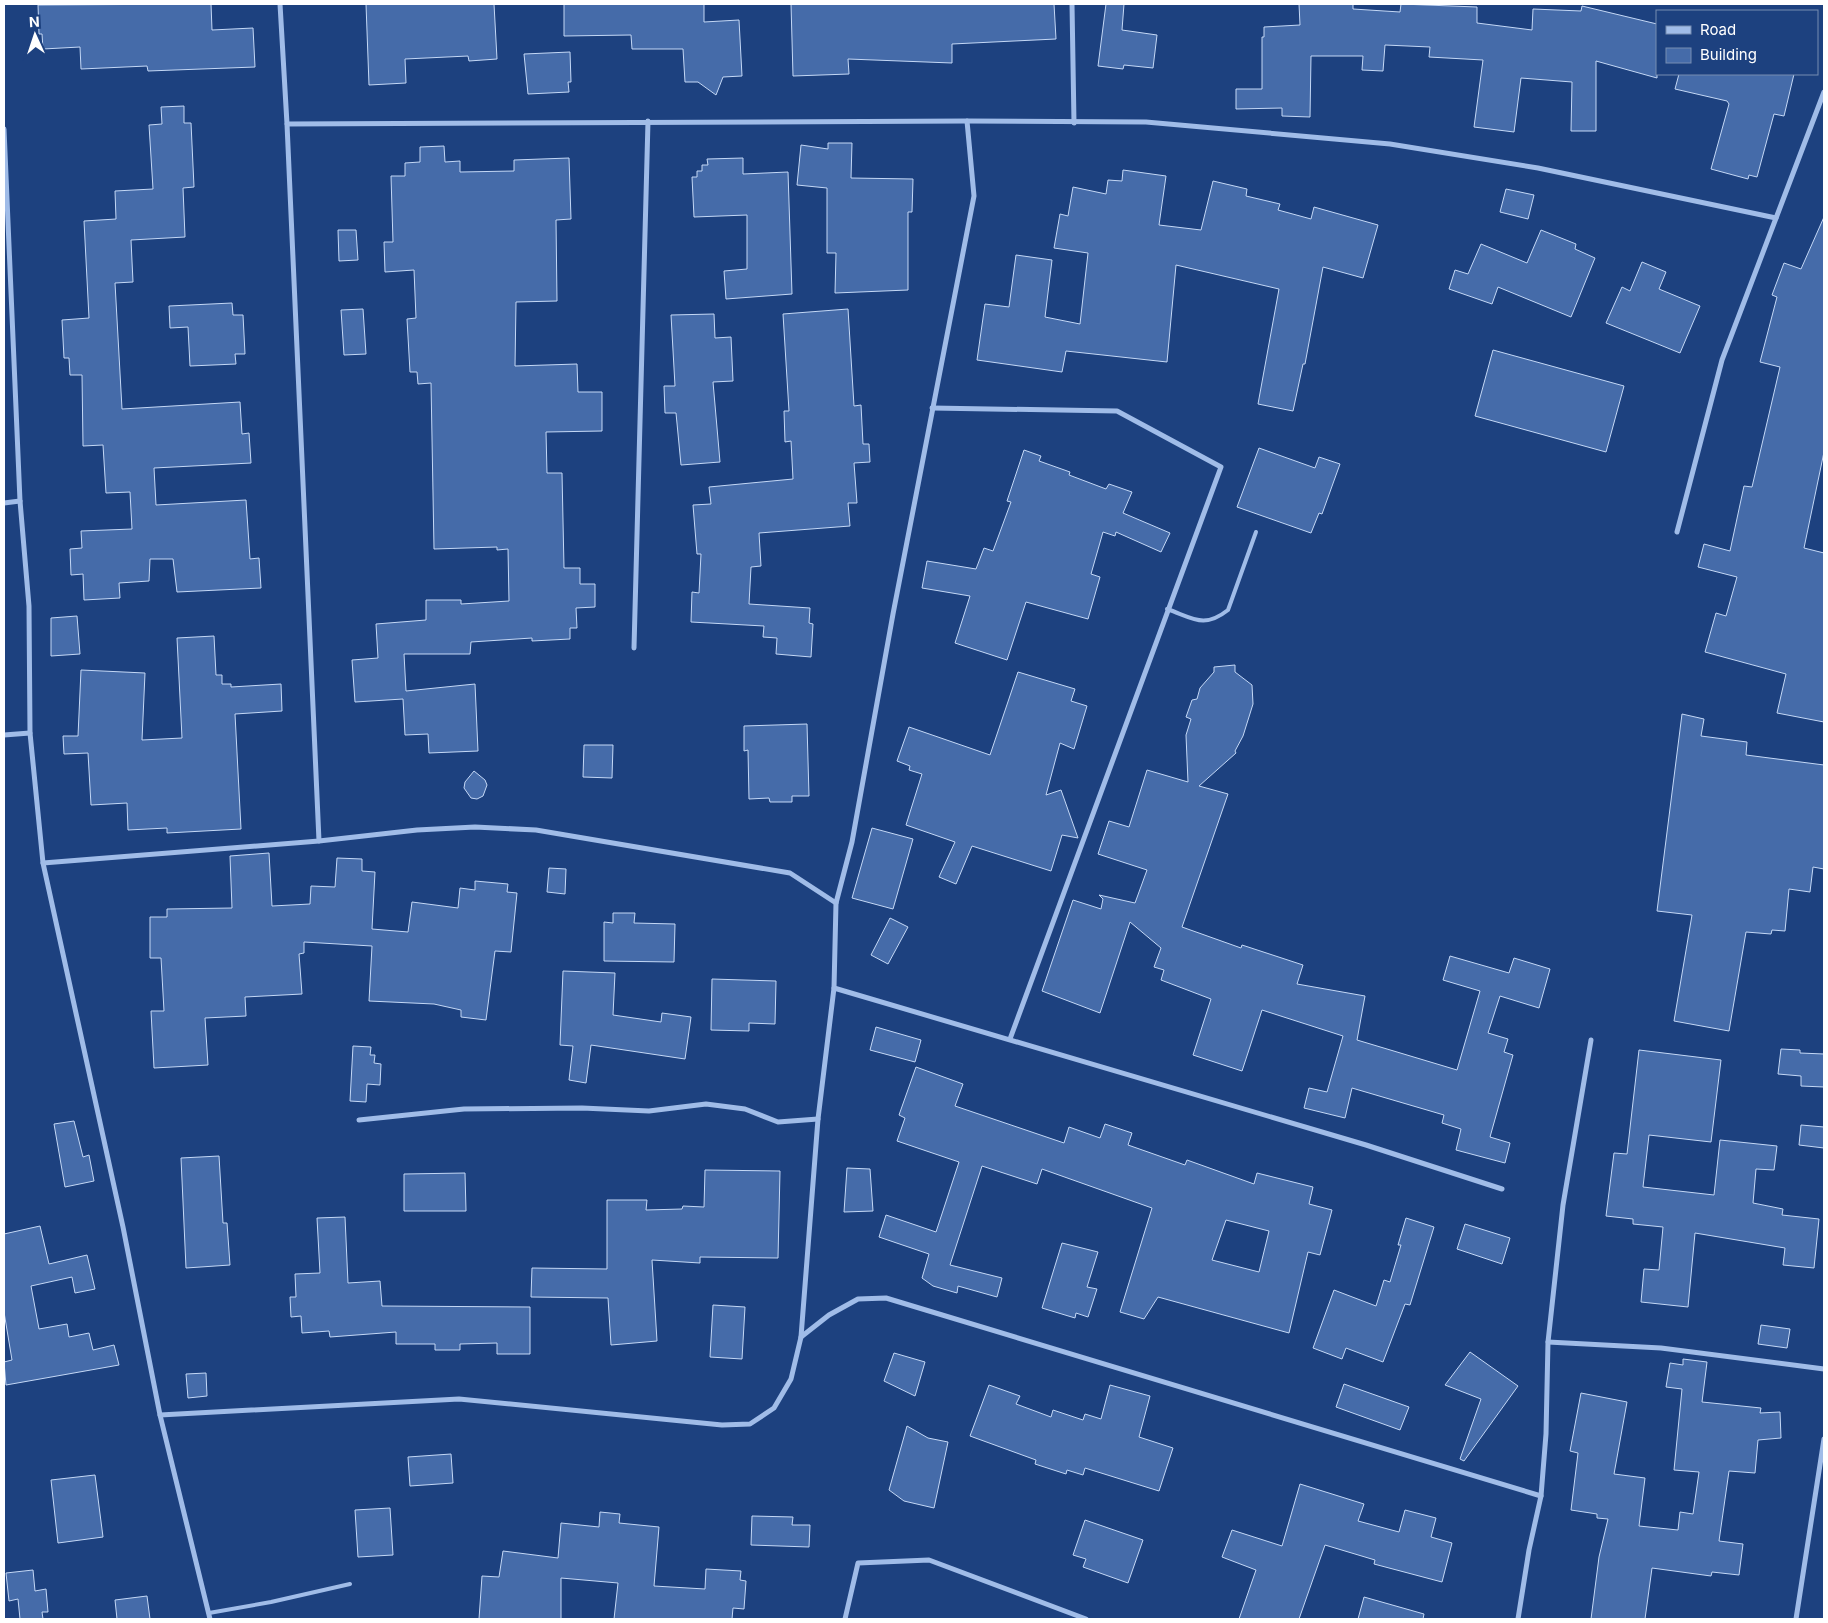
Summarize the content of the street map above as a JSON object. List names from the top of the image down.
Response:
{
  "legend": ["Road", "Building"],
  "north": "top"
}
